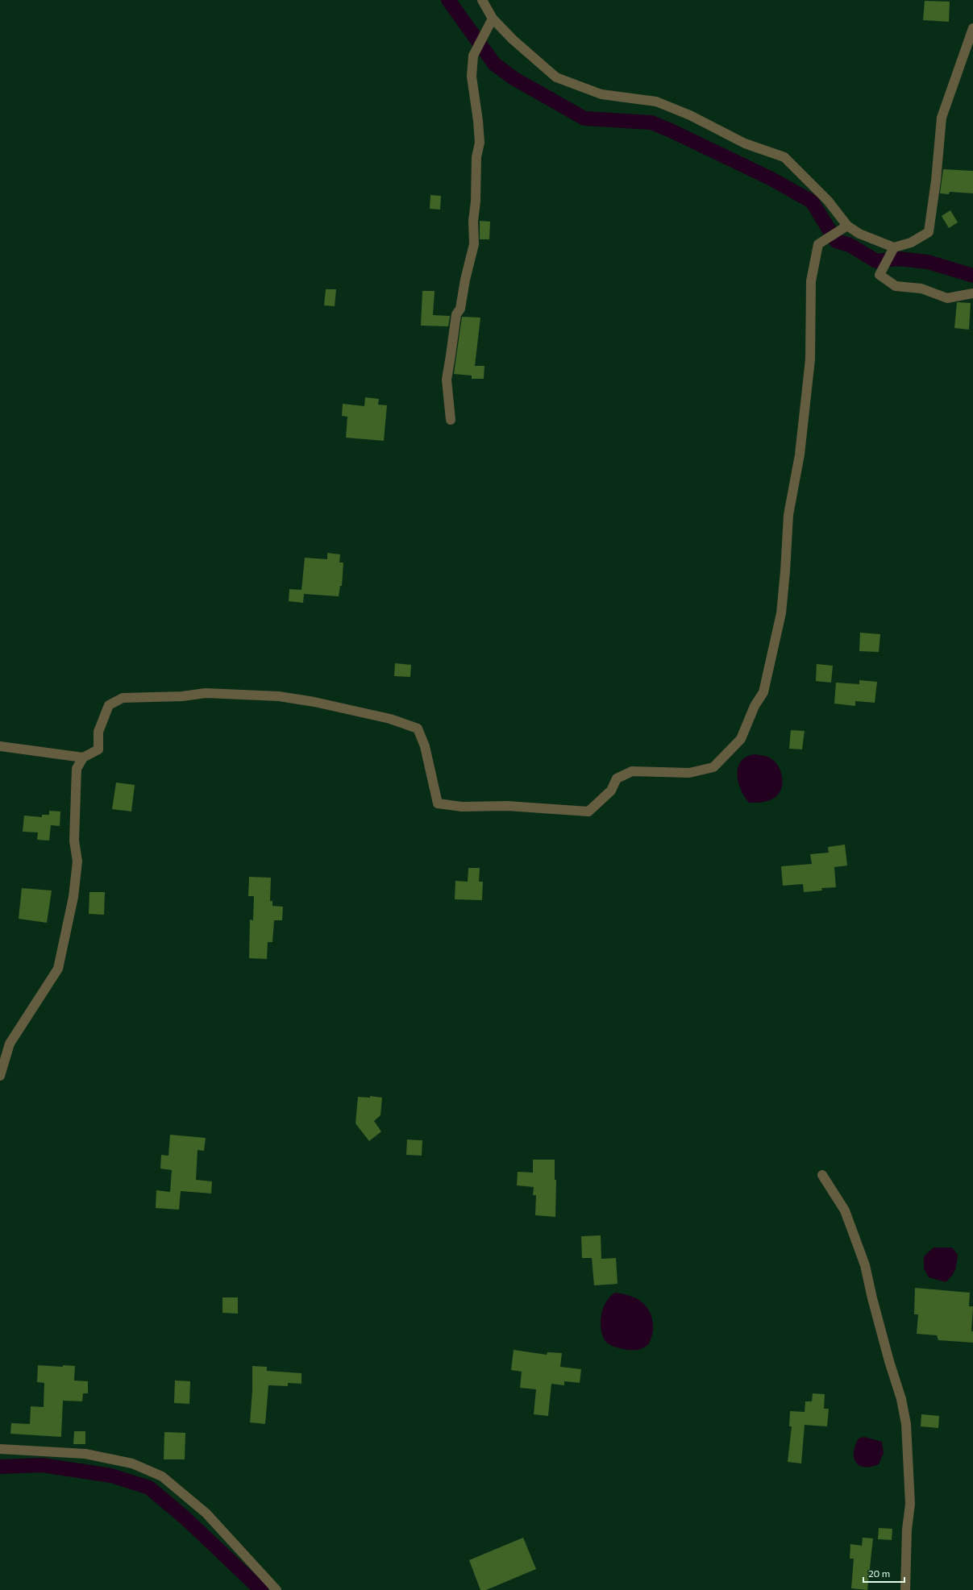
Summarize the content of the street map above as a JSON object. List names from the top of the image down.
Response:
{
  "scale_bar": "20 m"
}
